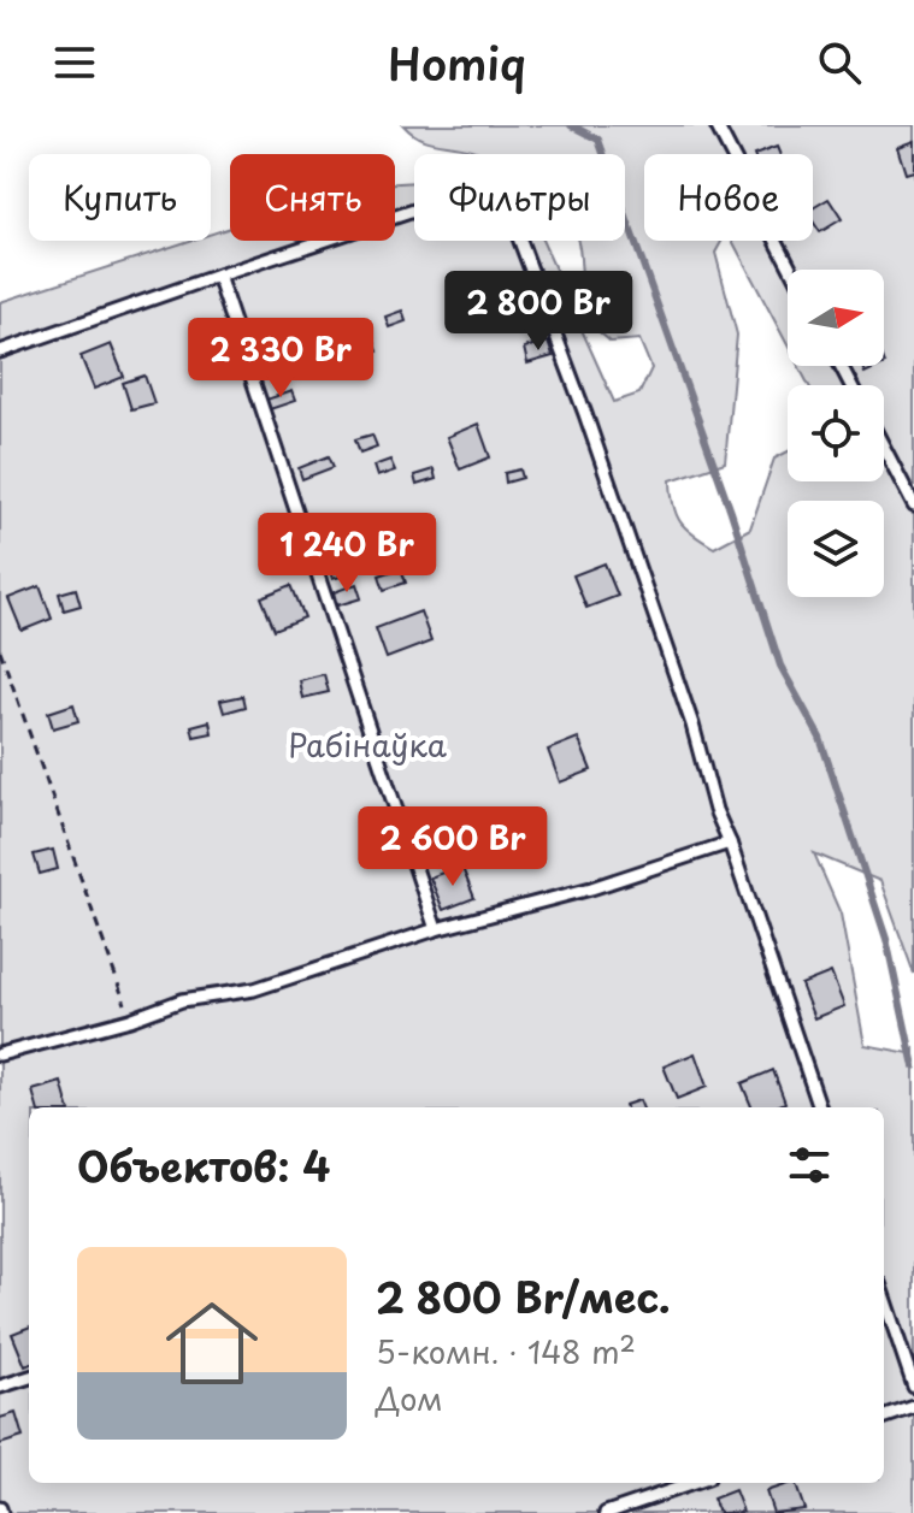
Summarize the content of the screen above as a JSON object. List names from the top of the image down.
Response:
{
  "parks": ["Рабінаўка"],
  "north": "right",
  "page": {
    "header": "Homiq",
    "chip": [
      "Купить",
      "Снять",
      "Фильтры",
      "Новое"
    ],
    "price": [
      "2 800 Br",
      "2 330 Br",
      "1 240 Br",
      "2 600 Br"
    ],
    "heading": "Объектов: 4",
    "list": [
      {
        "name": "2 800 Br/мес.",
        "note": "5-комн. · 148 m² · Дом"
      }
    ]
  }
}
